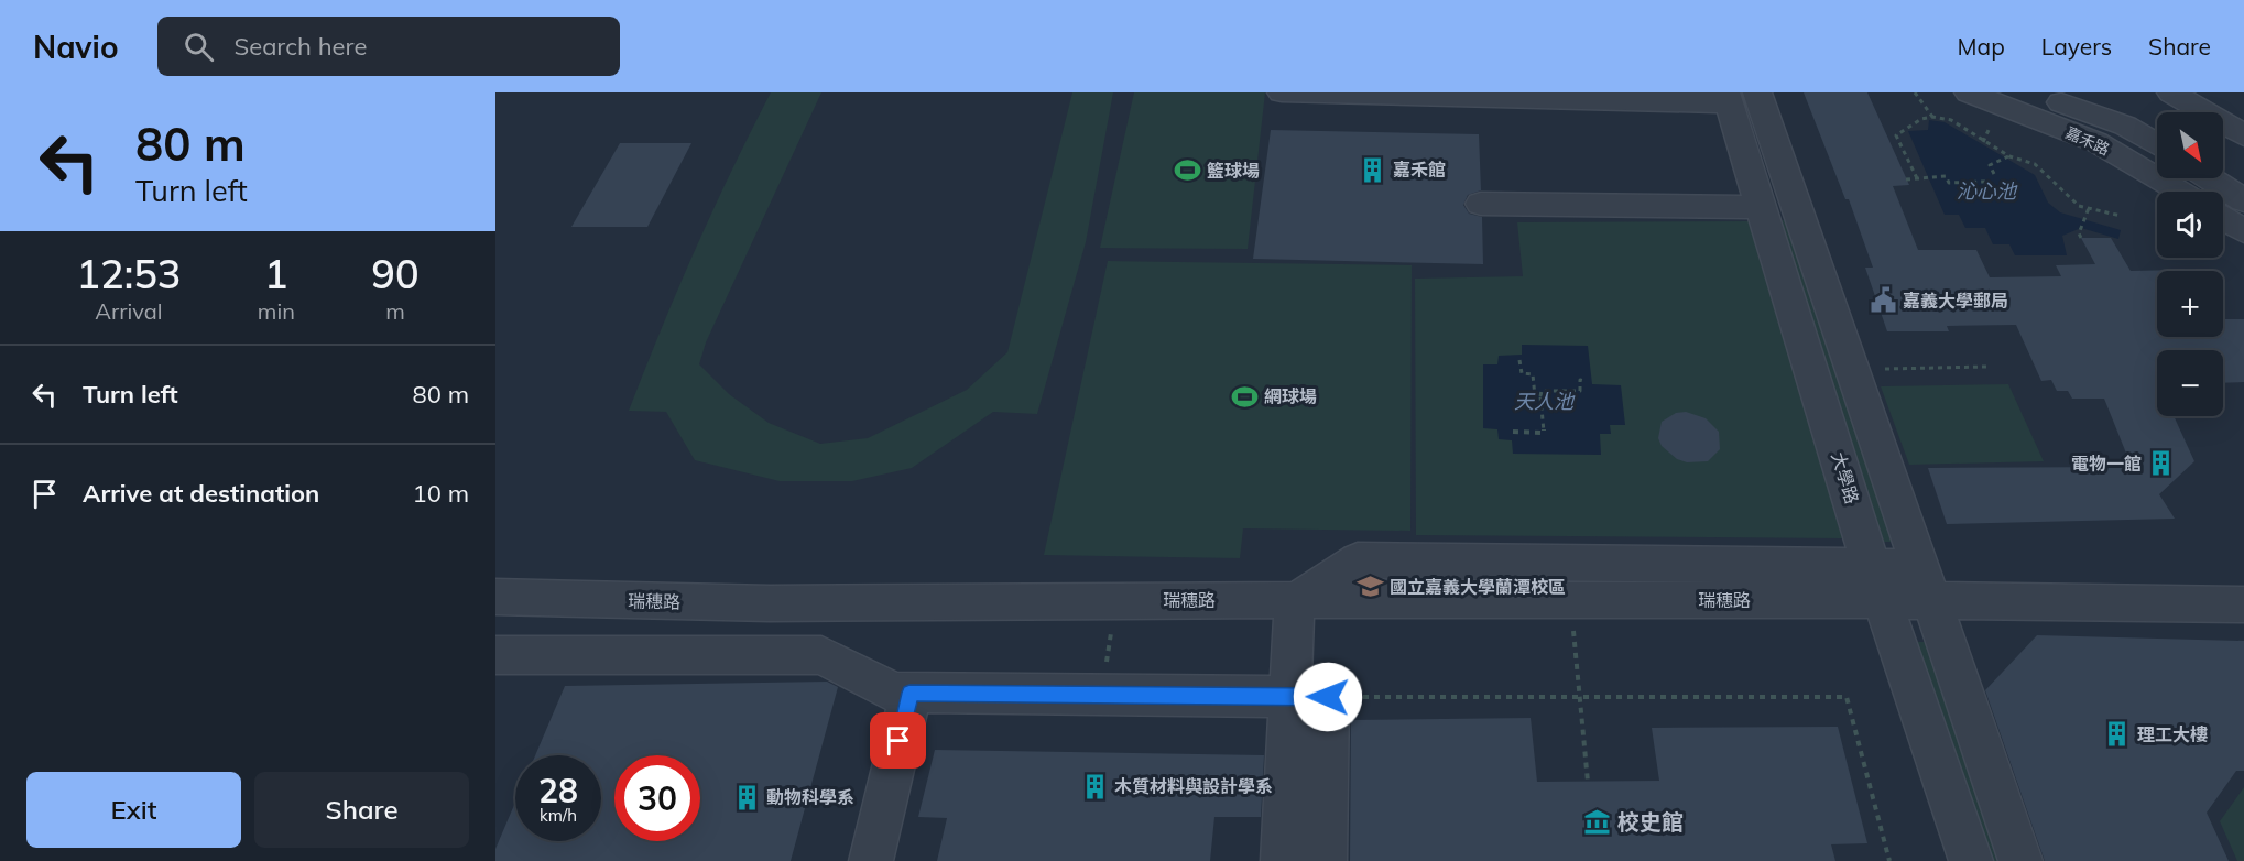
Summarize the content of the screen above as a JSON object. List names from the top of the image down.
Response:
{
  "streets": {
    "street": ["嘉禾路", "大學路", "瑞穗路"]
  },
  "crossings": [
    ["大學路", "瑞穗路"]
  ],
  "water": ["沁心池", "天人池"],
  "places": {
    "building": [
      "嘉禾館",
      "電物一館",
      "理工大樓",
      "木質材料與設計學系",
      "動物科學系"
    ],
    "sports": ["籃球場", "網球場"],
    "public building": ["嘉義大學郵局"],
    "school or university": ["國立嘉義大學蘭潭校區"],
    "museum": ["校史館"]
  },
  "north": "bottom right",
  "page": {
    "header": "Navio",
    "search": "Search here",
    "nav": ["Map", "Layers", "Share"],
    "turn": ["80 m", "Turn left"],
    "map_buttons": ["+", "−"],
    "eta": [
      "12:53",
      "Arrival",
      "1",
      "min",
      "90",
      "m"
    ],
    "list": [
      {
        "name": "Turn left",
        "value": "80 m"
      },
      {
        "name": "Arrive at destination",
        "value": "10 m"
      }
    ],
    "speed": "28 km/h",
    "limit": "30",
    "buttons": ["Exit", "Share"]
  }
}
